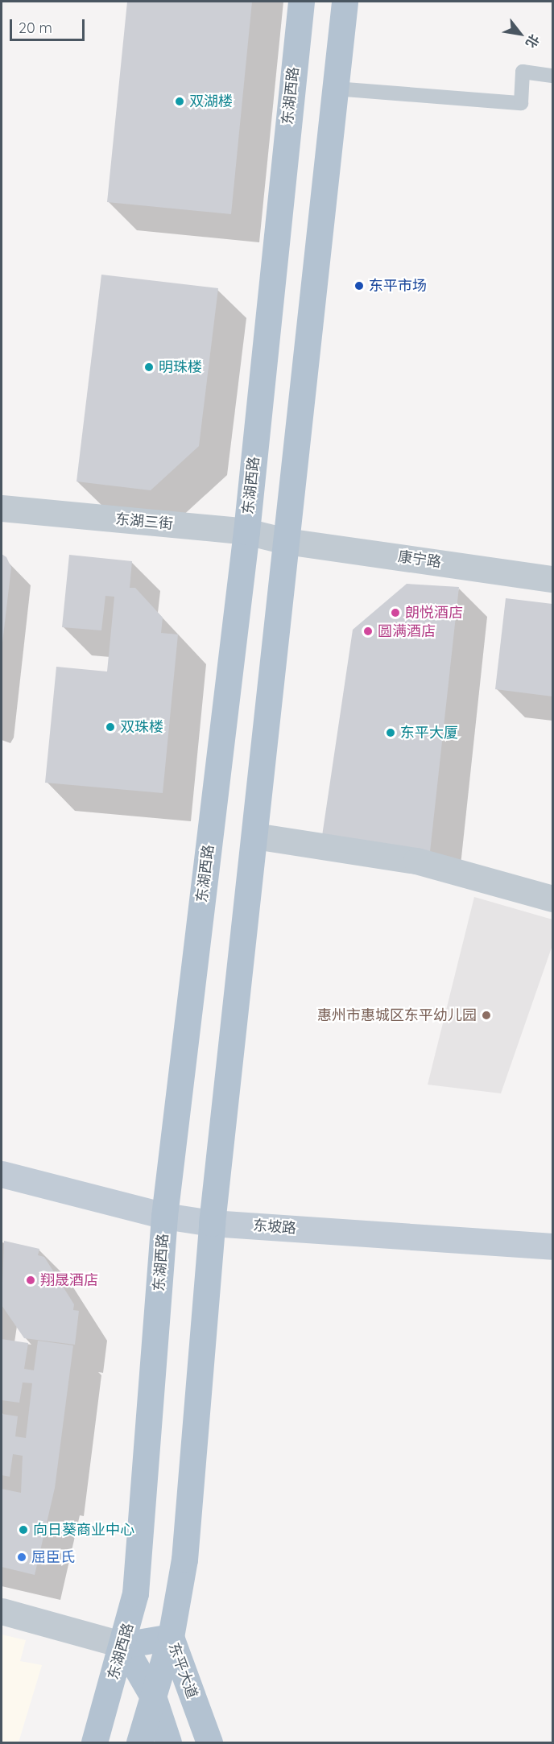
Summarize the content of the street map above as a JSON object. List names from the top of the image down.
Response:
{
  "streets": {
    "main road": ["东湖西路", "东平大道"],
    "street": ["东湖三街", "康宁路", "东坡路"]
  },
  "crossings": [
    ["东湖西路", "东湖三街"],
    ["东湖西路", "东坡路"],
    ["东湖西路", "东平大道"],
    ["东湖三街", "康宁路"]
  ],
  "places": [
    "双湖楼",
    "东平市场",
    "明珠楼",
    "朗悦酒店",
    "圆满酒店",
    "双珠楼",
    "东平大厦",
    "惠州市惠城区东平幼儿园",
    "翔晟酒店",
    "向日葵商业中心",
    "屈臣氏"
  ],
  "scale_bar": "20 m",
  "north": "bottom right"
}
